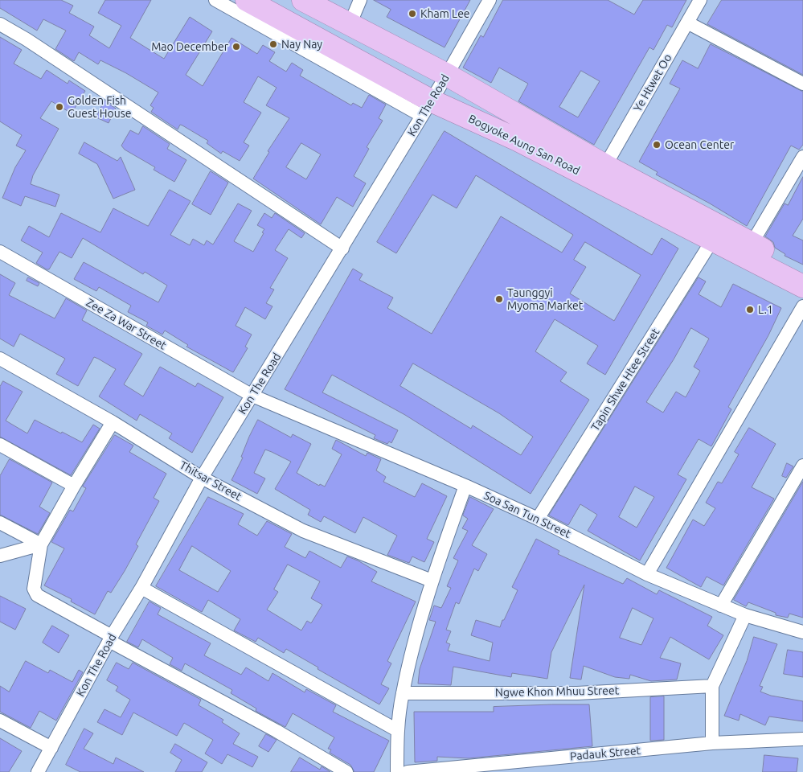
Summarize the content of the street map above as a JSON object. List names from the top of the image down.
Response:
{
  "streets": {
    "highway": ["Bogyoke Aung San Road"],
    "street": [
      "Ye Htwet Oo",
      "Kon The Road",
      "Zee Za War Street",
      "Tapin Shwe Htee Street",
      "Thitsar Street",
      "Soa San Tun Street",
      "Ngwe Khon Mhuu Street",
      "Padauk Street"
    ]
  },
  "crossings": [
    ["Ye Htwet Oo", "Bogyoke Aung San Road"],
    ["Kon The Road", "Bogyoke Aung San Road"],
    ["Kon The Road", "Zee Za War Street"],
    ["Kon The Road", "Thitsar Street"],
    ["Kon The Road", "Soa San Tun Street"],
    ["Bogyoke Aung San Road", "Tapin Shwe Htee Street"],
    ["Zee Za War Street", "Soa San Tun Street"],
    ["Tapin Shwe Htee Street", "Soa San Tun Street"]
  ],
  "places": [
    "Kham Lee",
    "Nay Nay",
    "Mao December",
    "Golden Fish Guest House",
    "Ocean Center",
    "Taunggyi Myoma Market",
    "L.1"
  ]
}
